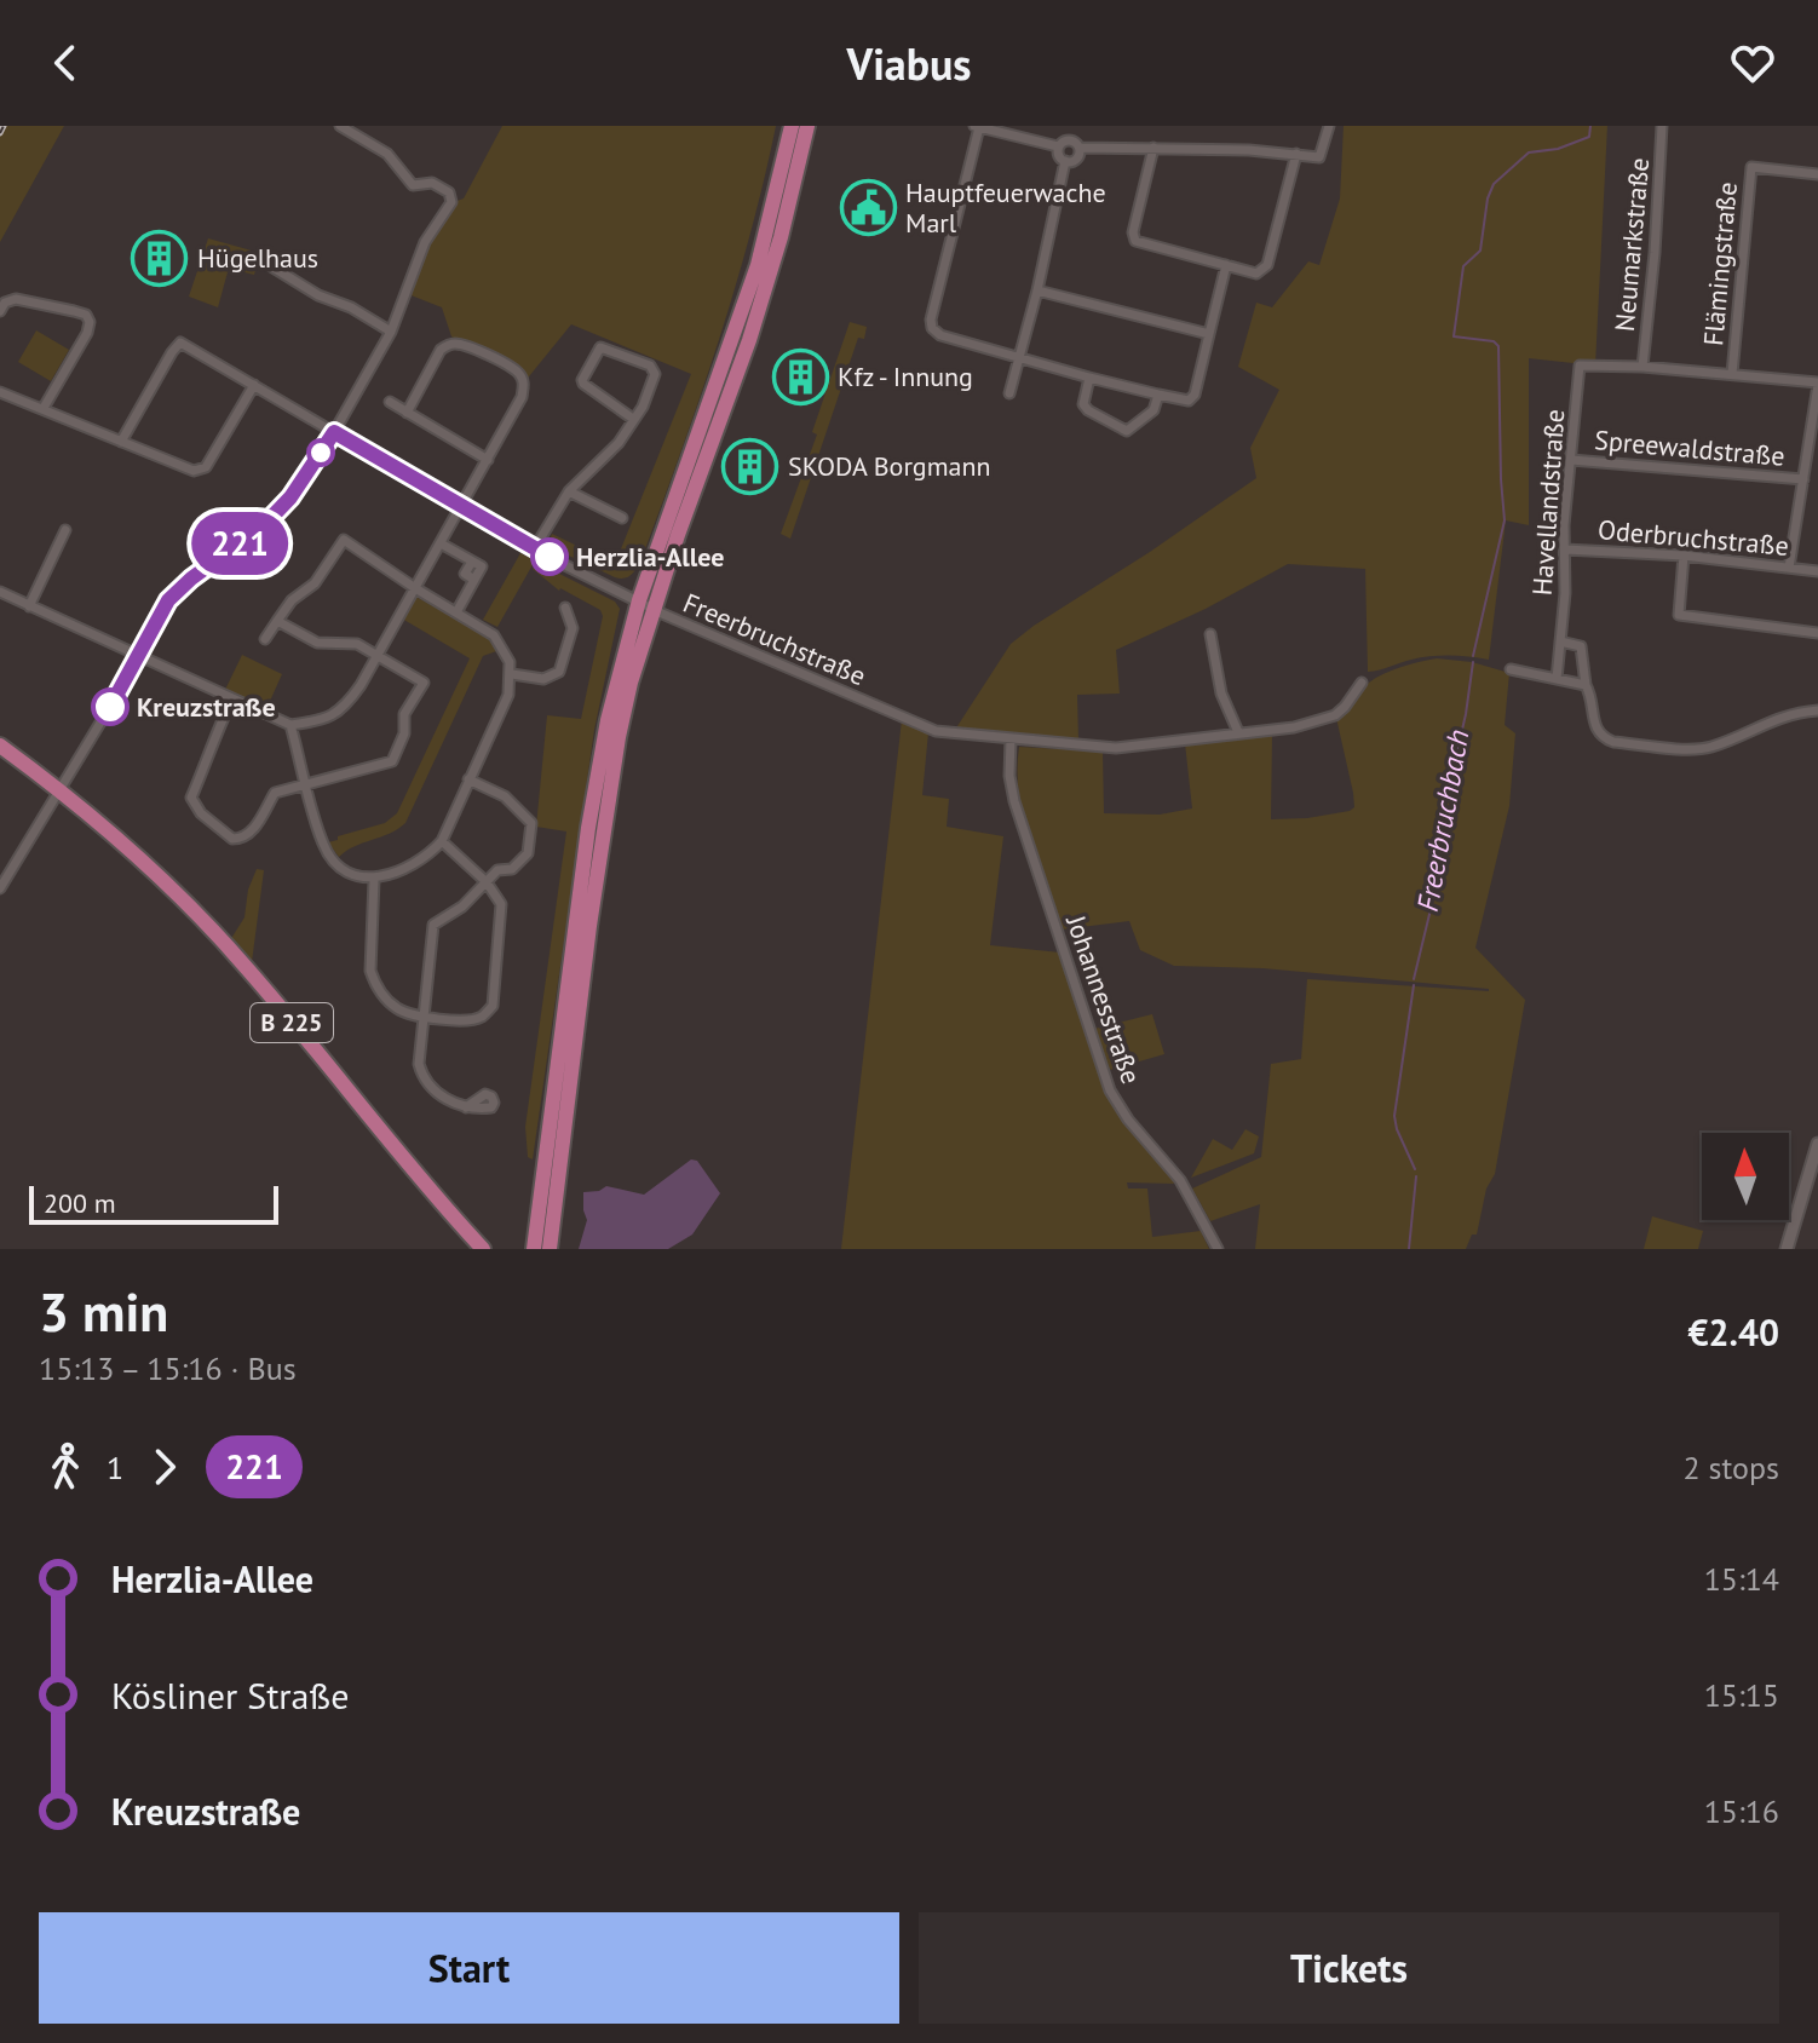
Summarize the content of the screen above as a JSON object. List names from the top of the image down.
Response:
{
  "streets": {
    "main road": ["B 225"],
    "street": [
      "Neumarkstraße",
      "Flämingstraße",
      "Spreewaldstraße",
      "Havellandstraße",
      "Oderbruchstraße",
      "Freerbruchstraße",
      "Johannesstraße"
    ]
  },
  "crossings": [
    ["Neumarkstraße", "Havellandstraße"],
    ["Spreewaldstraße", "Havellandstraße"],
    ["Havellandstraße", "Oderbruchstraße"],
    ["Freerbruchstraße", "Johannesstraße"]
  ],
  "water": ["Freerbruchbach"],
  "places": {
    "public building": ["Hauptfeuerwache Marl"],
    "building": ["Hügelhaus", "Kfz - Innung", "SKODA Borgmann"],
    "other": ["Herzlia-Allee", "Kreuzstraße"]
  },
  "lines": ["bus line 221"],
  "scale_bar": "200 m",
  "north": "top",
  "page": {
    "header": "Viabus",
    "on_map": "221",
    "scale": "200 m",
    "heading": ["3 min", "15:13 – 15:16 · Bus", "€2.40"],
    "legs": ["1", "221", "2 stops"],
    "list": [
      {
        "name": "Herzlia-Allee",
        "value": "15:14"
      },
      {
        "name": "Kösliner Straße",
        "value": "15:15"
      },
      {
        "name": "Kreuzstraße",
        "value": "15:16"
      }
    ],
    "buttons": ["Start", "Tickets"]
  }
}
